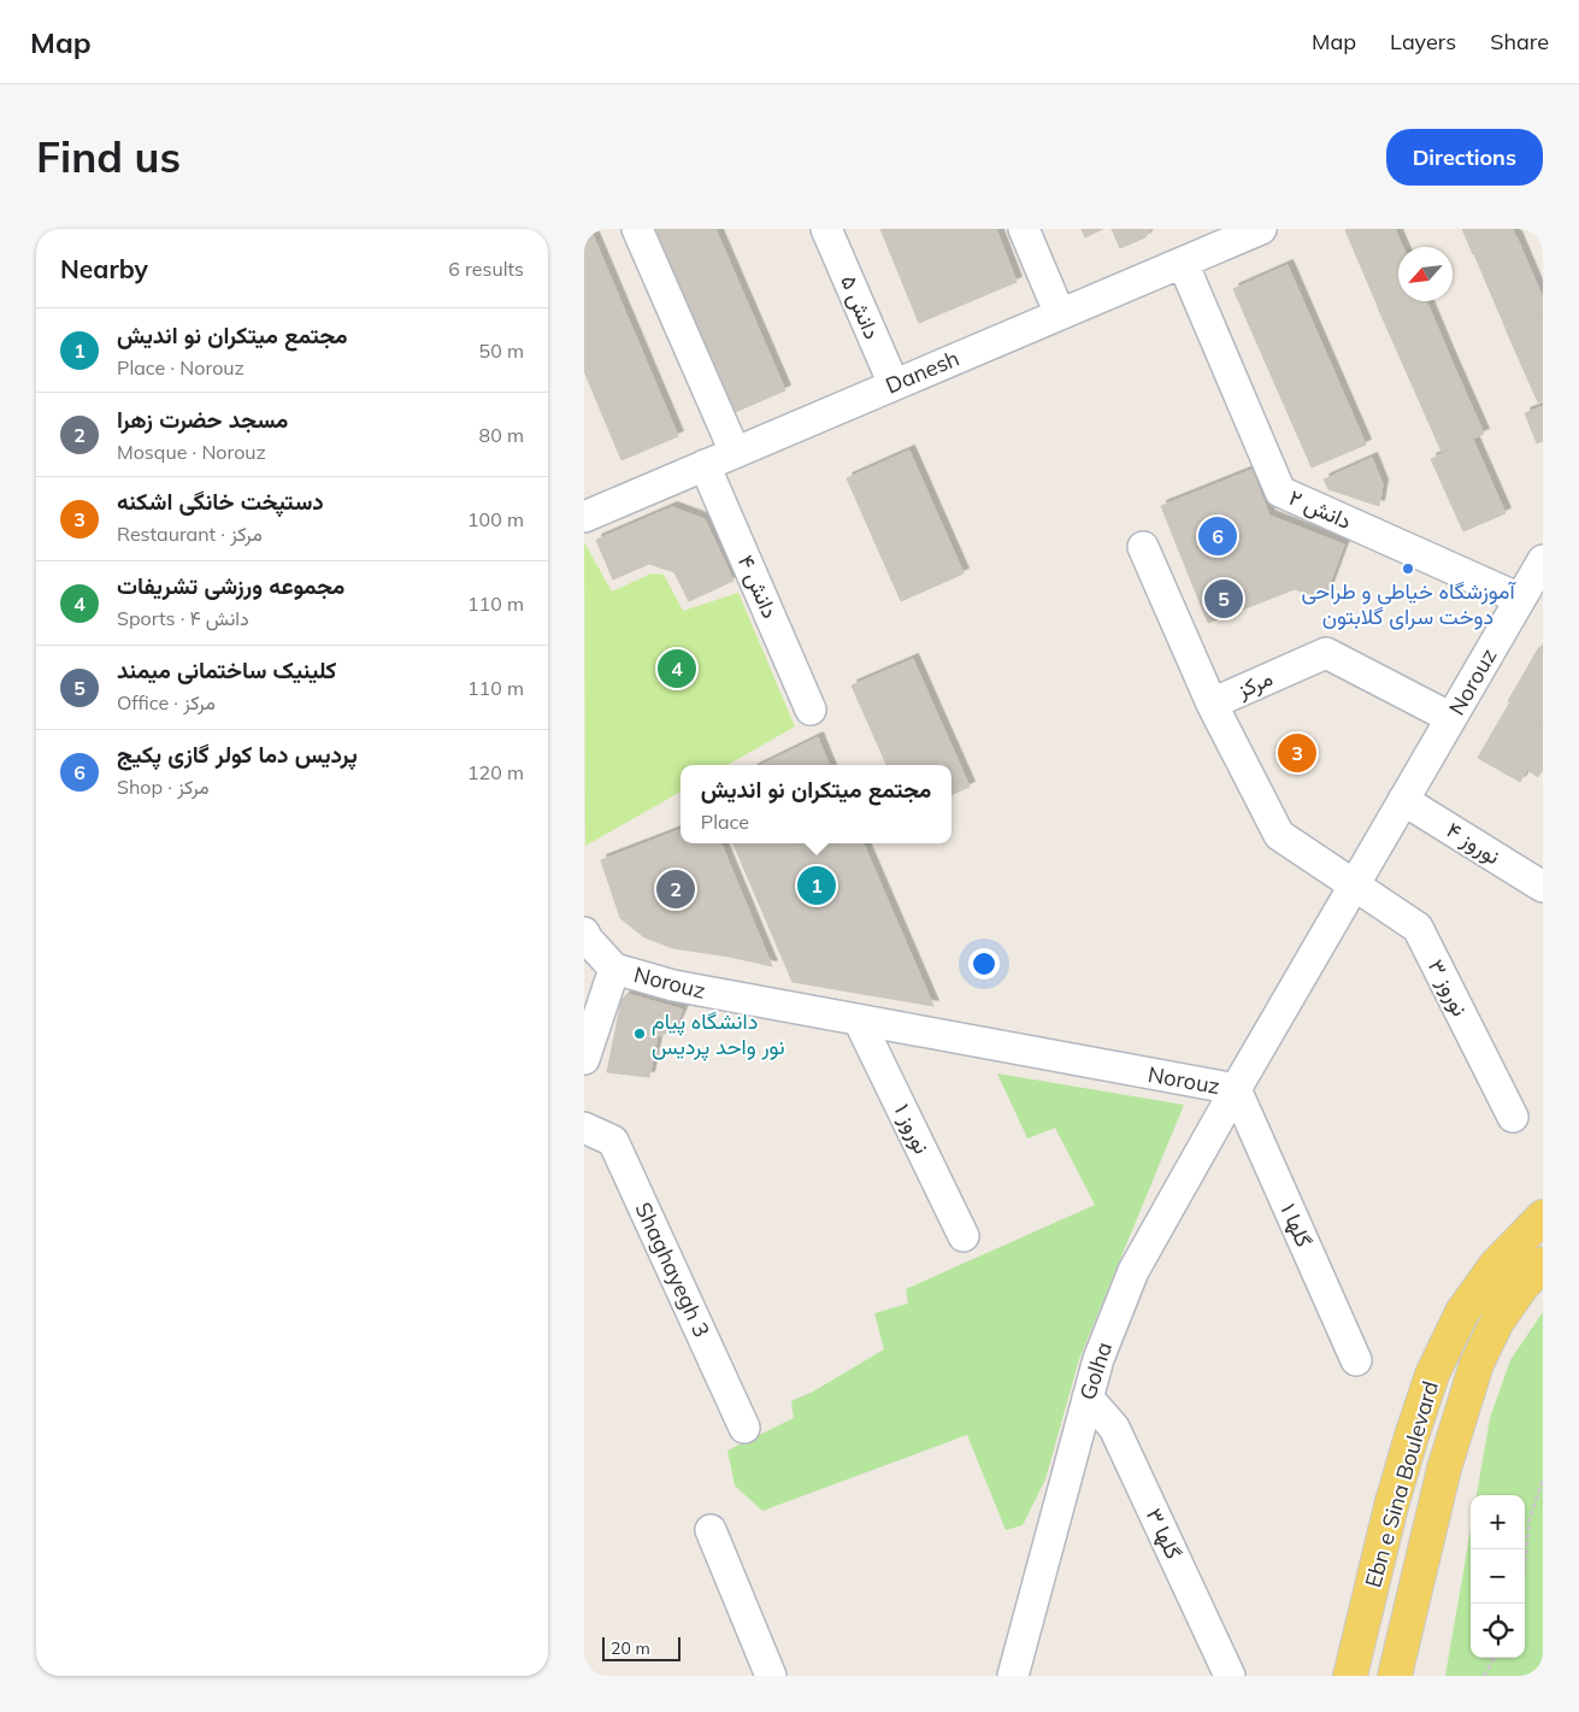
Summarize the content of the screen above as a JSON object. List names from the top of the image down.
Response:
{
  "streets": {
    "main road": ["Ebn e Sina Boulevard"],
    "street": [
      "دانش ۵",
      "Danesh",
      "دانش ۲",
      "دانش ۴",
      "Norouz",
      "مرکز",
      "نوروز ۴",
      "نوروز ۳",
      "نوروز ۱",
      "گلها ۱",
      "Shaghayegh 3",
      "Golha",
      "گلها ۳"
    ]
  },
  "crossings": [
    ["دانش ۵", "Danesh"],
    ["Danesh", "دانش ۲"],
    ["Danesh", "دانش ۴"],
    ["دانش ۲", "Norouz"],
    ["Norouz", "مرکز"],
    ["Norouz", "نوروز ۴"],
    ["Norouz", "نوروز ۳"],
    ["Norouz", "نوروز ۱"],
    ["Norouz", "گلها ۱"],
    ["Norouz", "Golha"],
    ["مرکز", "نوروز ۳"],
    ["گلها ۱", "Golha"],
    ["Golha", "گلها ۳"]
  ],
  "places": ["آموزشگاه خیاطی و طراحی دوخت سرای گلابتون", "دانشگاه پیام نور واحد پردیس"],
  "scale_bar": "20 m",
  "north": "bottom left",
  "page": {
    "header": "Map",
    "nav": ["Map", "Layers", "Share"],
    "buttons": "Directions",
    "title": "Find us",
    "heading": ["Nearby", "6 results"],
    "list": [
      {
        "mark": "1",
        "name": "مجتمع میتکران نو اندیش",
        "note": "Place · Norouz",
        "value": "50 m"
      },
      {
        "mark": "2",
        "name": "مسجد حضرت زهرا",
        "note": "Mosque · Norouz",
        "value": "80 m"
      },
      {
        "mark": "3",
        "name": "دستپخت خانگی اشکنه",
        "note": "Restaurant · مرکز",
        "value": "100 m"
      },
      {
        "mark": "4",
        "name": "مجموعه ورزشی تشریفات",
        "note": "Sports · دانش ۴",
        "value": "110 m"
      },
      {
        "mark": "5",
        "name": "کلینیک ساختمانی میمند",
        "note": "Office · مرکز",
        "value": "110 m"
      },
      {
        "mark": "6",
        "name": "پردیس دما کولر گازی پکیج",
        "note": "Shop · مرکز",
        "value": "120 m"
      }
    ],
    "pins": [
      "6",
      "5",
      "4",
      "3",
      "1",
      "2"
    ],
    "popup": ["مجتمع میتکران نو اندیش", "Place"],
    "map_buttons": ["+", "−"],
    "scale": "20 m"
  }
}
